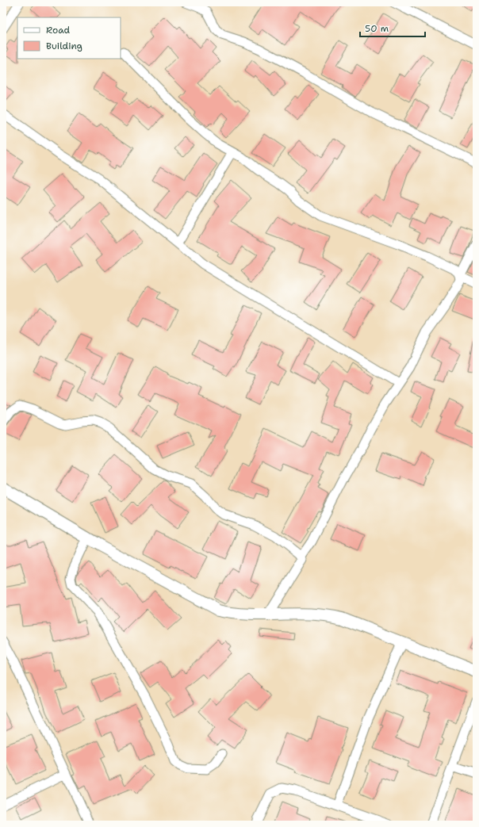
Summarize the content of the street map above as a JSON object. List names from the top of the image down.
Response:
{
  "legend": ["Road", "Building"],
  "scale_bar": "50 m"
}
